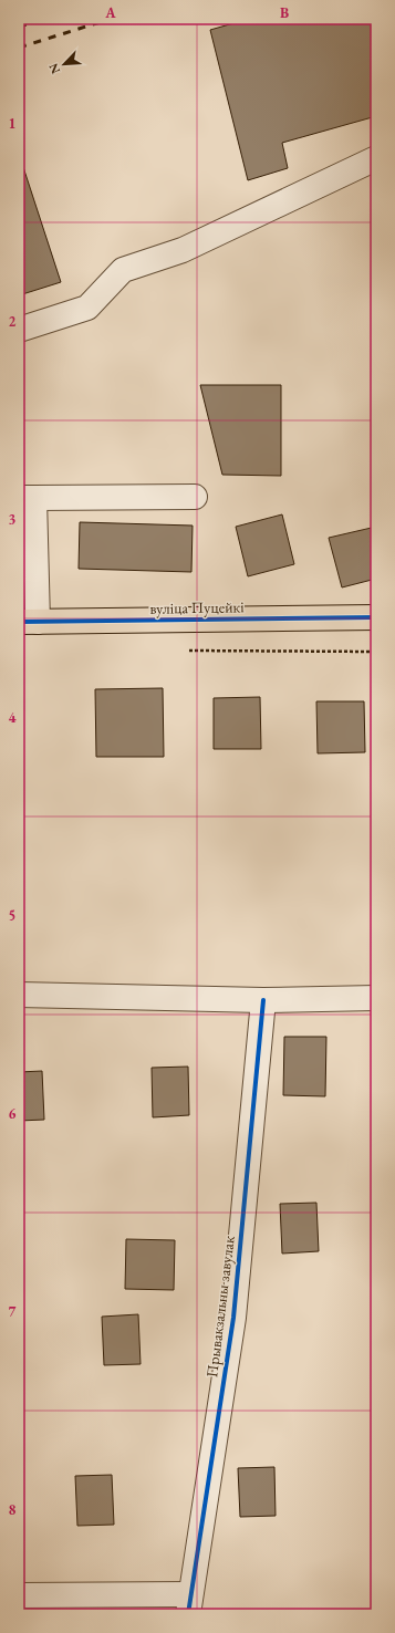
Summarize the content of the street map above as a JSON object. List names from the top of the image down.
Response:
{
  "streets": {
    "main road": ["вуліца Пуцейкі"],
    "street": ["Прывакзальны завулак"]
  },
  "north": "bottom left",
  "grid": {
    "columns": ["A", "B"],
    "rows": [
      "1",
      "2",
      "3",
      "4",
      "5",
      "6",
      "7",
      "8"
    ]
  }
}
